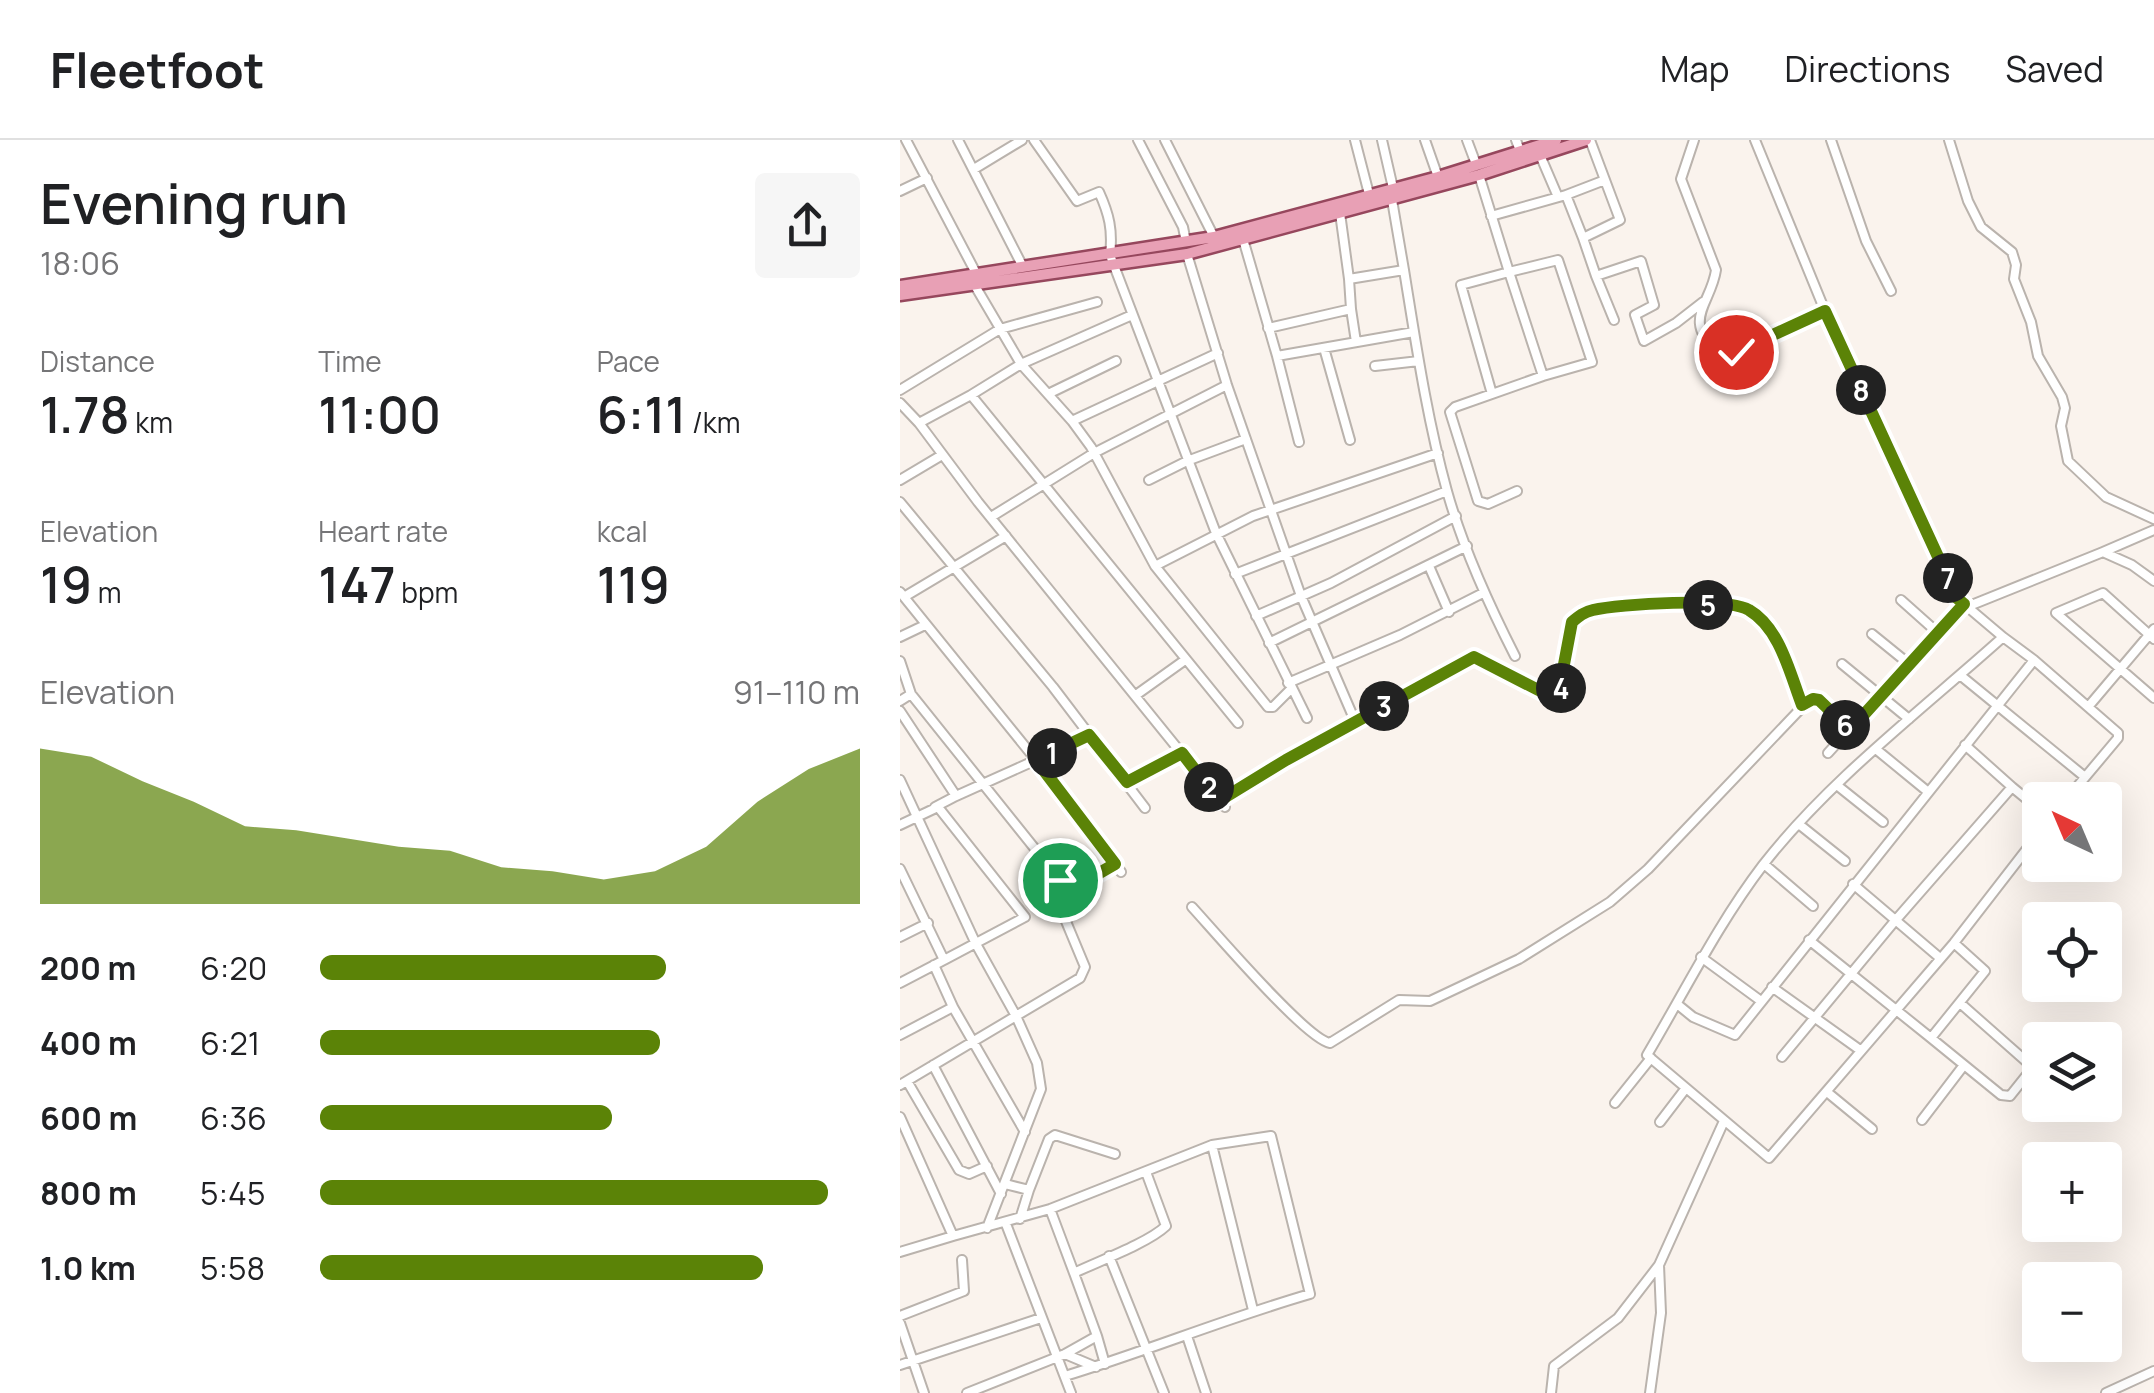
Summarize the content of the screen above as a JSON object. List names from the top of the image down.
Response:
{
  "north": "top left",
  "page": {
    "header": "Fleetfoot",
    "nav": ["Map", "Directions", "Saved"],
    "heading": ["Evening run", "18:06"],
    "stats": [
      ["Distance", "1.78 km"],
      ["Time", "11:00"],
      ["Pace", "6:11 /km"],
      ["Elevation", "19 m"],
      ["Heart rate", "147 bpm"],
      ["kcal", "119"]
    ],
    "pins": [
      "8",
      "7",
      "5",
      "4",
      "3",
      "6",
      "1",
      "2"
    ],
    "chart": ["Elevation", "91–110 m"],
    "map_buttons": ["+", "−"],
    "list": [
      {
        "name": "200 m",
        "note": "6:20"
      },
      {
        "name": "400 m",
        "note": "6:21"
      },
      {
        "name": "600 m",
        "note": "6:36"
      },
      {
        "name": "800 m",
        "note": "5:45"
      },
      {
        "name": "1.0 km",
        "note": "5:58"
      }
    ]
  }
}
